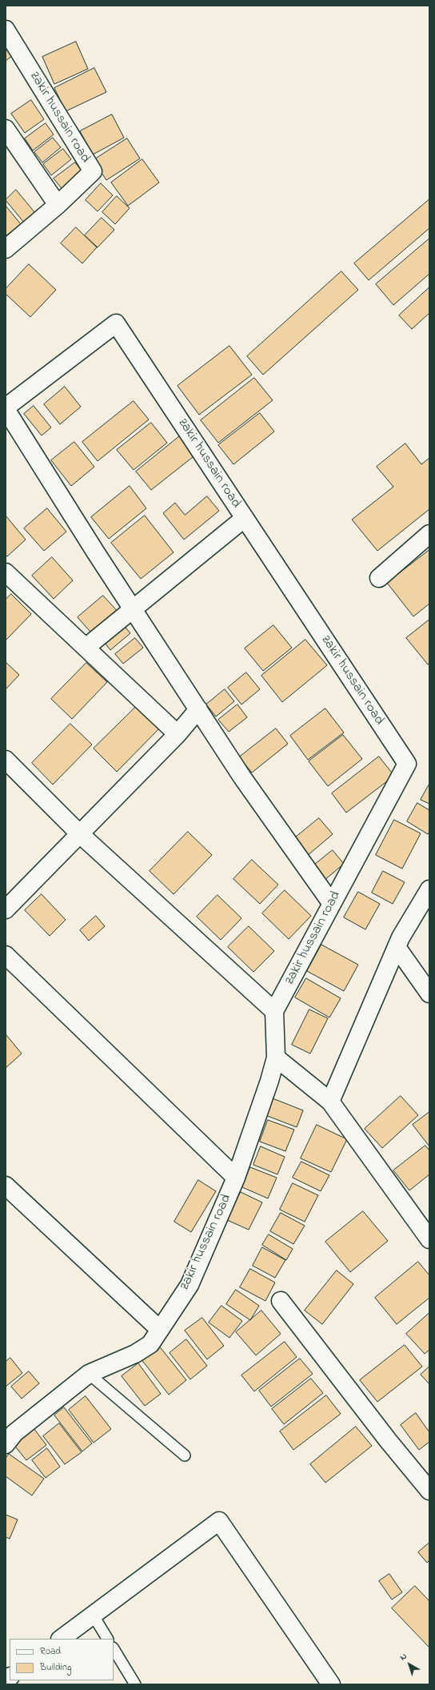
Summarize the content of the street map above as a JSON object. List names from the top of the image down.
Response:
{
  "streets": {
    "street": ["zakir hussain road"]
  },
  "legend": ["Road", "Building"],
  "north": "top left"
}
